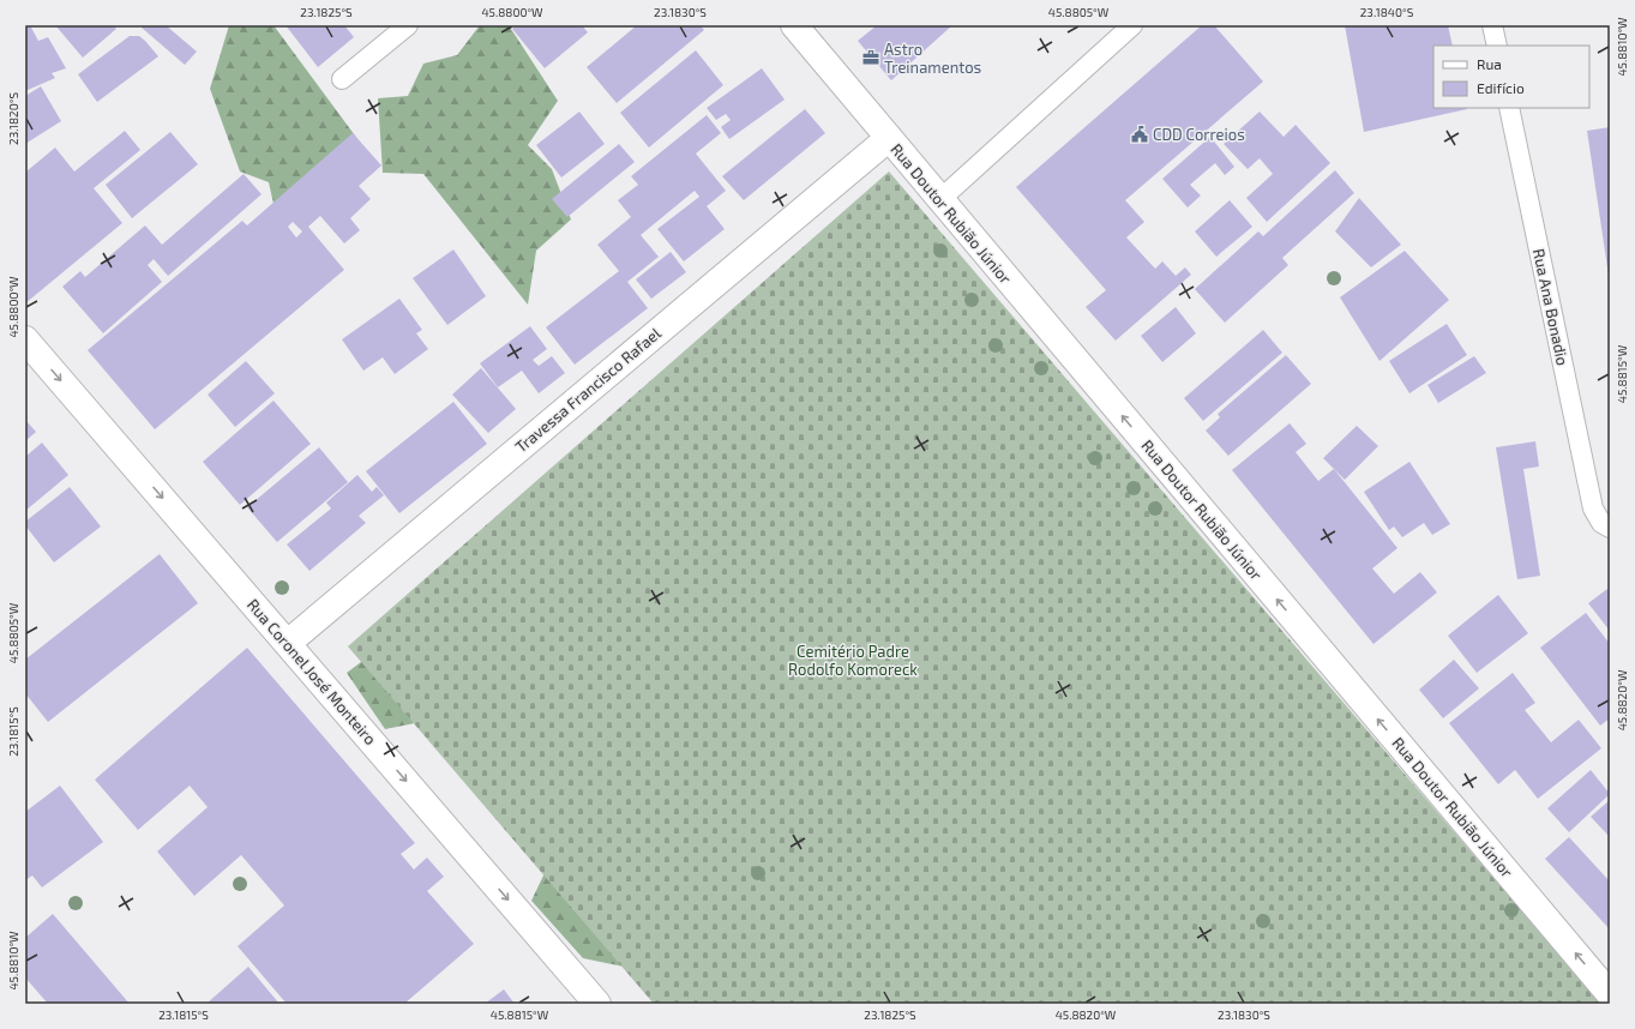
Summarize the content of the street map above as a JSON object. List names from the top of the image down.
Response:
{
  "streets": {
    "street": ["Rua Doutor Rubião Júnior", "Travessa Francisco Rafael", "Rua Coronel José Monteiro"],
    "lane": ["Rua Ana Bonadio"]
  },
  "crossings": [
    ["Rua Doutor Rubião Júnior", "Travessa Francisco Rafael"],
    ["Travessa Francisco Rafael", "Rua Coronel José Monteiro"]
  ],
  "one_way": ["Rua Doutor Rubião Júnior", "Rua Coronel José Monteiro"],
  "parks": ["Cemitério Padre Rodolfo Komoreck"],
  "places": {
    "office": ["Astro Treinamentos"],
    "public building": ["CDD Correios"]
  },
  "legend": ["Rua", "Edifício"],
  "coordinates": [
    "23.1825°S",
    "45.8800°W",
    "23.1830°S",
    "45.8805°W",
    "23.1840°S",
    "45.8810°W",
    "23.1820°S",
    "45.8815°W",
    "45.8820°W",
    "23.1815°S"
  ]
}
